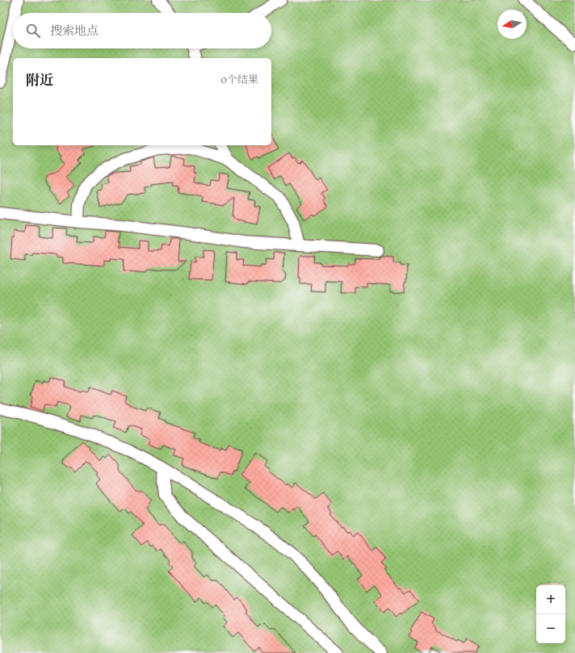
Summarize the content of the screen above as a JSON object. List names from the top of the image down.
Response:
{
  "north": "left",
  "page": {
    "search": "搜索地点",
    "heading": ["附近", "0个结果"],
    "map_buttons": ["+", "−"]
  }
}
